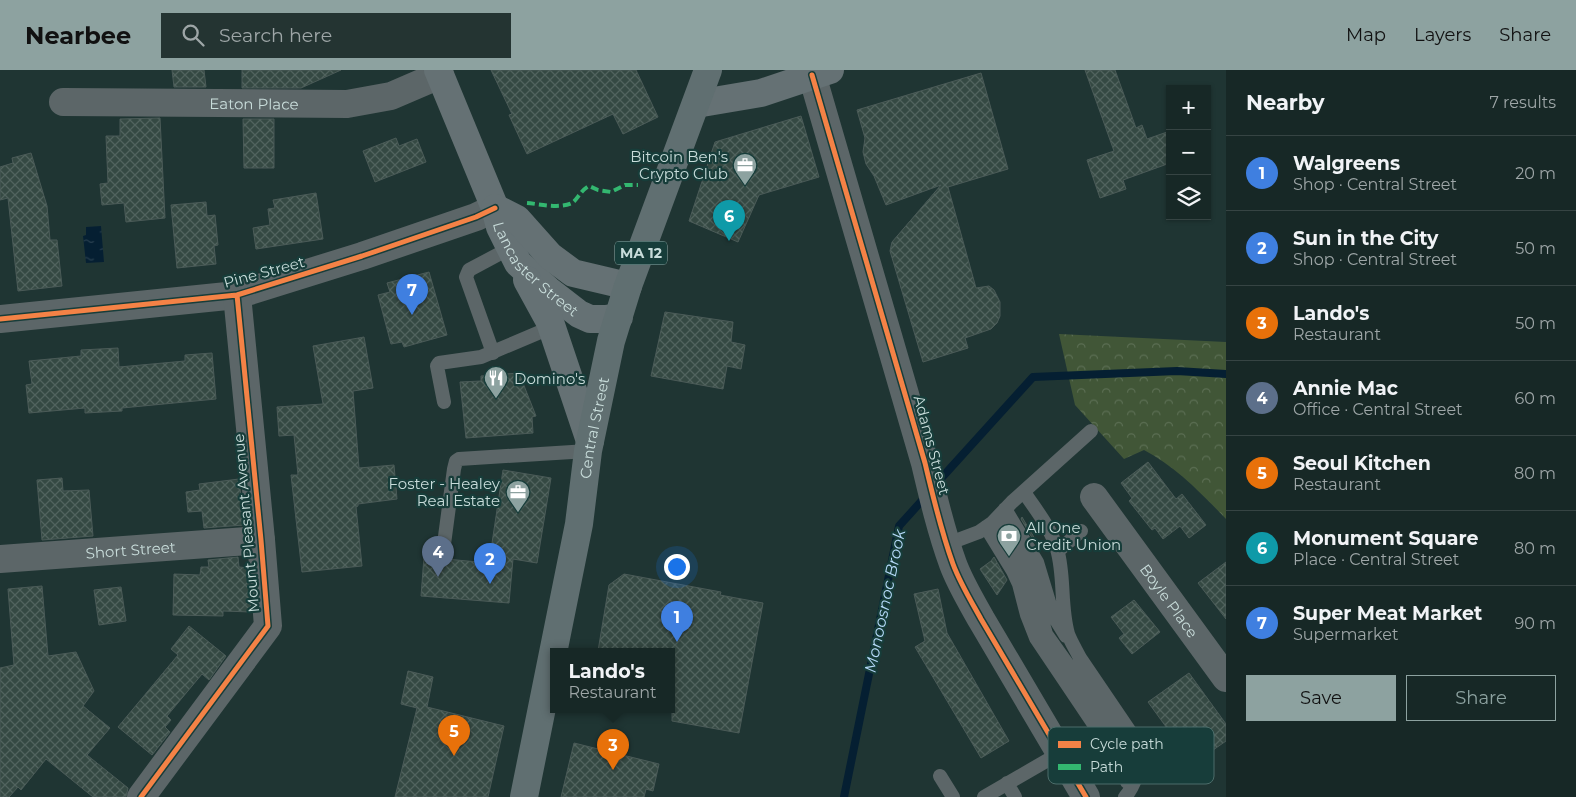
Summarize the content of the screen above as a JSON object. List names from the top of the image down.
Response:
{
  "streets": {
    "main road": ["MA 12", "Lancaster Street", "Central Street"],
    "street": [
      "Eaton Place",
      "Pine Street",
      "Adams Street",
      "Mount Pleasant Avenue",
      "Short Street",
      "Boyle Place"
    ]
  },
  "crossings": [
    ["Eaton Place", "Lancaster Street"],
    ["Lancaster Street", "Pine Street"],
    ["Lancaster Street", "Central Street"],
    ["Pine Street", "Mount Pleasant Avenue"],
    ["Mount Pleasant Avenue", "Short Street"]
  ],
  "water": ["Monoosnoc Brook"],
  "places": {
    "office": ["Bitcoin Ben's Crypto Club", "Foster - Healey Real Estate"],
    "restaurant": ["Domino's"],
    "bank": ["All One Credit Union"]
  },
  "legend": ["Cycle path", "Path"],
  "page": {
    "header": "Nearbee",
    "search": "Search here",
    "nav": ["Map", "Layers", "Share"],
    "heading": ["Nearby", "7 results"],
    "map_buttons": ["+", "−"],
    "list": [
      {
        "mark": "1",
        "name": "Walgreens",
        "note": "Shop · Central Street",
        "value": "20 m"
      },
      {
        "mark": "2",
        "name": "Sun in the City",
        "note": "Shop · Central Street",
        "value": "50 m"
      },
      {
        "mark": "3",
        "name": "Lando's",
        "note": "Restaurant",
        "value": "50 m"
      },
      {
        "mark": "4",
        "name": "Annie Mac",
        "note": "Office · Central Street",
        "value": "60 m"
      },
      {
        "mark": "5",
        "name": "Seoul Kitchen",
        "note": "Restaurant",
        "value": "80 m"
      },
      {
        "mark": "6",
        "name": "Monument Square",
        "note": "Place · Central Street",
        "value": "80 m"
      },
      {
        "mark": "7",
        "name": "Super Meat Market",
        "note": "Supermarket",
        "value": "90 m"
      }
    ],
    "pins": [
      "6",
      "7",
      "4",
      "2",
      "1",
      "5",
      "3"
    ],
    "popup": ["Lando's", "Restaurant"],
    "buttons": ["Save", "Share"]
  }
}
